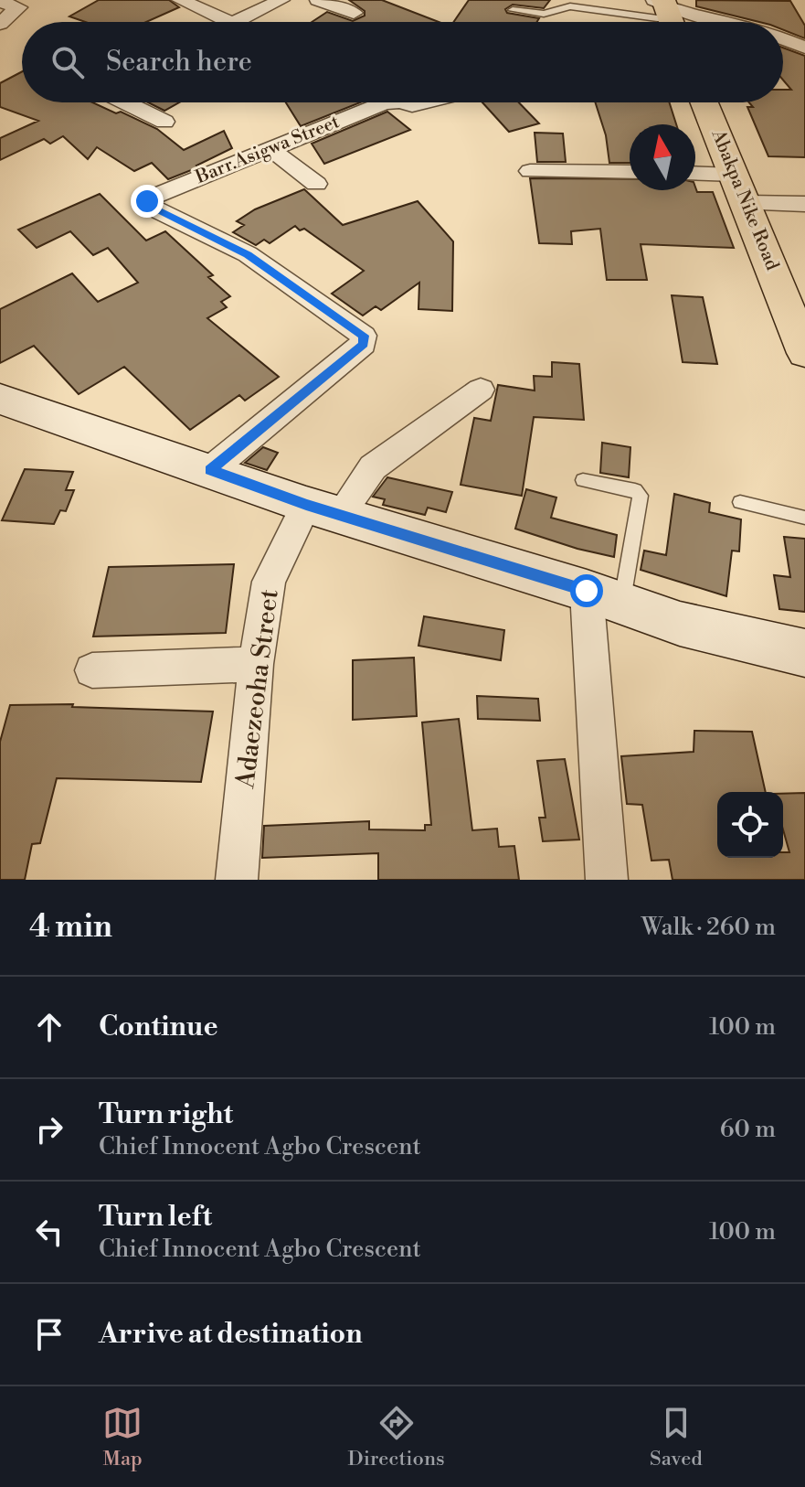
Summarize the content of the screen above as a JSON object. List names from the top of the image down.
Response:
{
  "streets": {
    "main road": ["Abakpa Nike Road"],
    "street": ["Barr.Asigwa Street", "Adaezeoha Street"]
  },
  "north": "top",
  "page": {
    "search": "Search here",
    "heading": ["4 min", "Walk · 260 m"],
    "list": [
      ["Continue", "100 m"],
      ["Turn right", "Chief Innocent Agbo Crescent", "60 m"],
      ["Turn left", "Chief Innocent Agbo Crescent", "100 m"],
      "Arrive at destination"
    ],
    "nav": ["Map", "Directions", "Saved"]
  }
}
